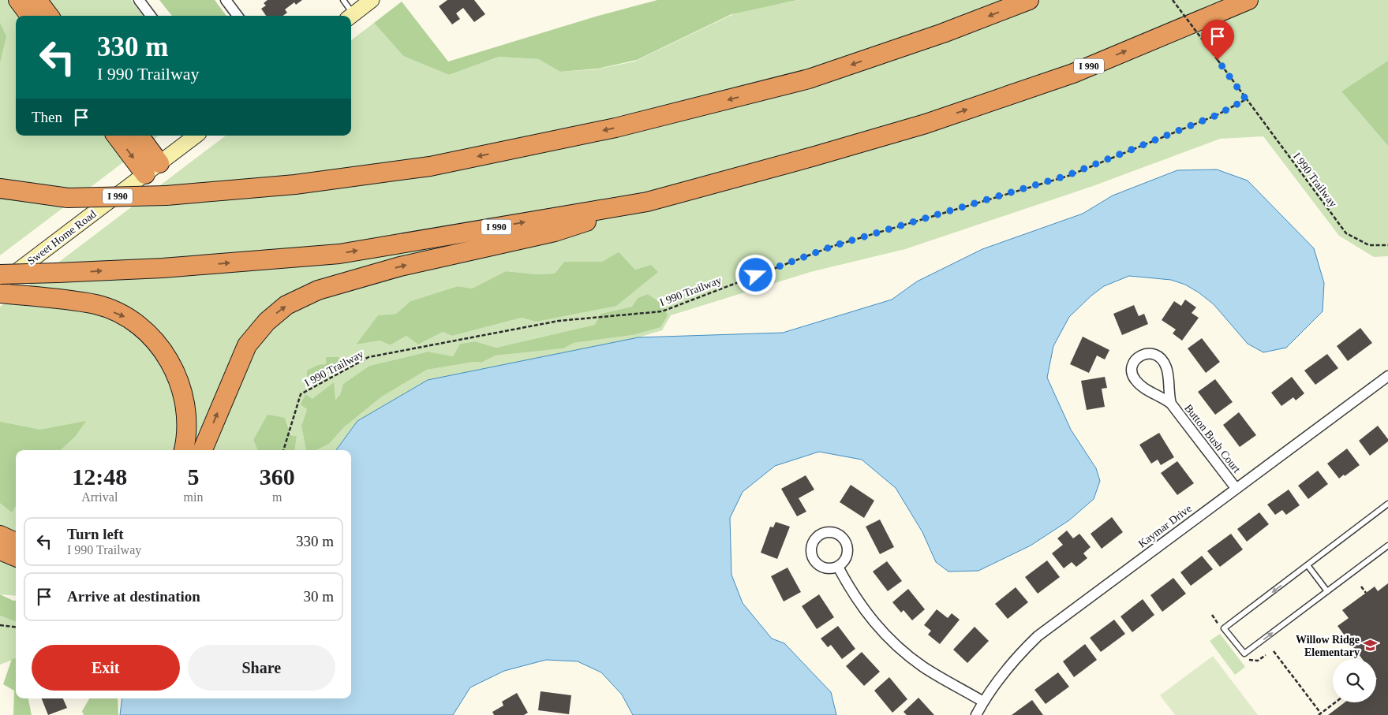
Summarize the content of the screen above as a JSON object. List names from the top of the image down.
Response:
{
  "streets": {
    "highway": ["I 990"],
    "main road": ["Sweet Home Road"],
    "street": ["Button Bush Court", "Kaymar Drive"],
    "path": ["I 990 Trailway"]
  },
  "crossings": [
    ["Button Bush Court", "Kaymar Drive"]
  ],
  "places": {
    "school or university": ["Willow Ridge Elementary"]
  },
  "page": {
    "turn": ["330 m", "I 990 Trailway"],
    "then": "Then",
    "eta": [
      "12:48",
      "Arrival",
      "5",
      "min",
      "360",
      "m"
    ],
    "list": [
      {
        "name": "Turn left",
        "note": "I 990 Trailway",
        "value": "330 m"
      },
      {
        "name": "Arrive at destination",
        "value": "30 m"
      }
    ],
    "buttons": ["Exit", "Share"]
  }
}
